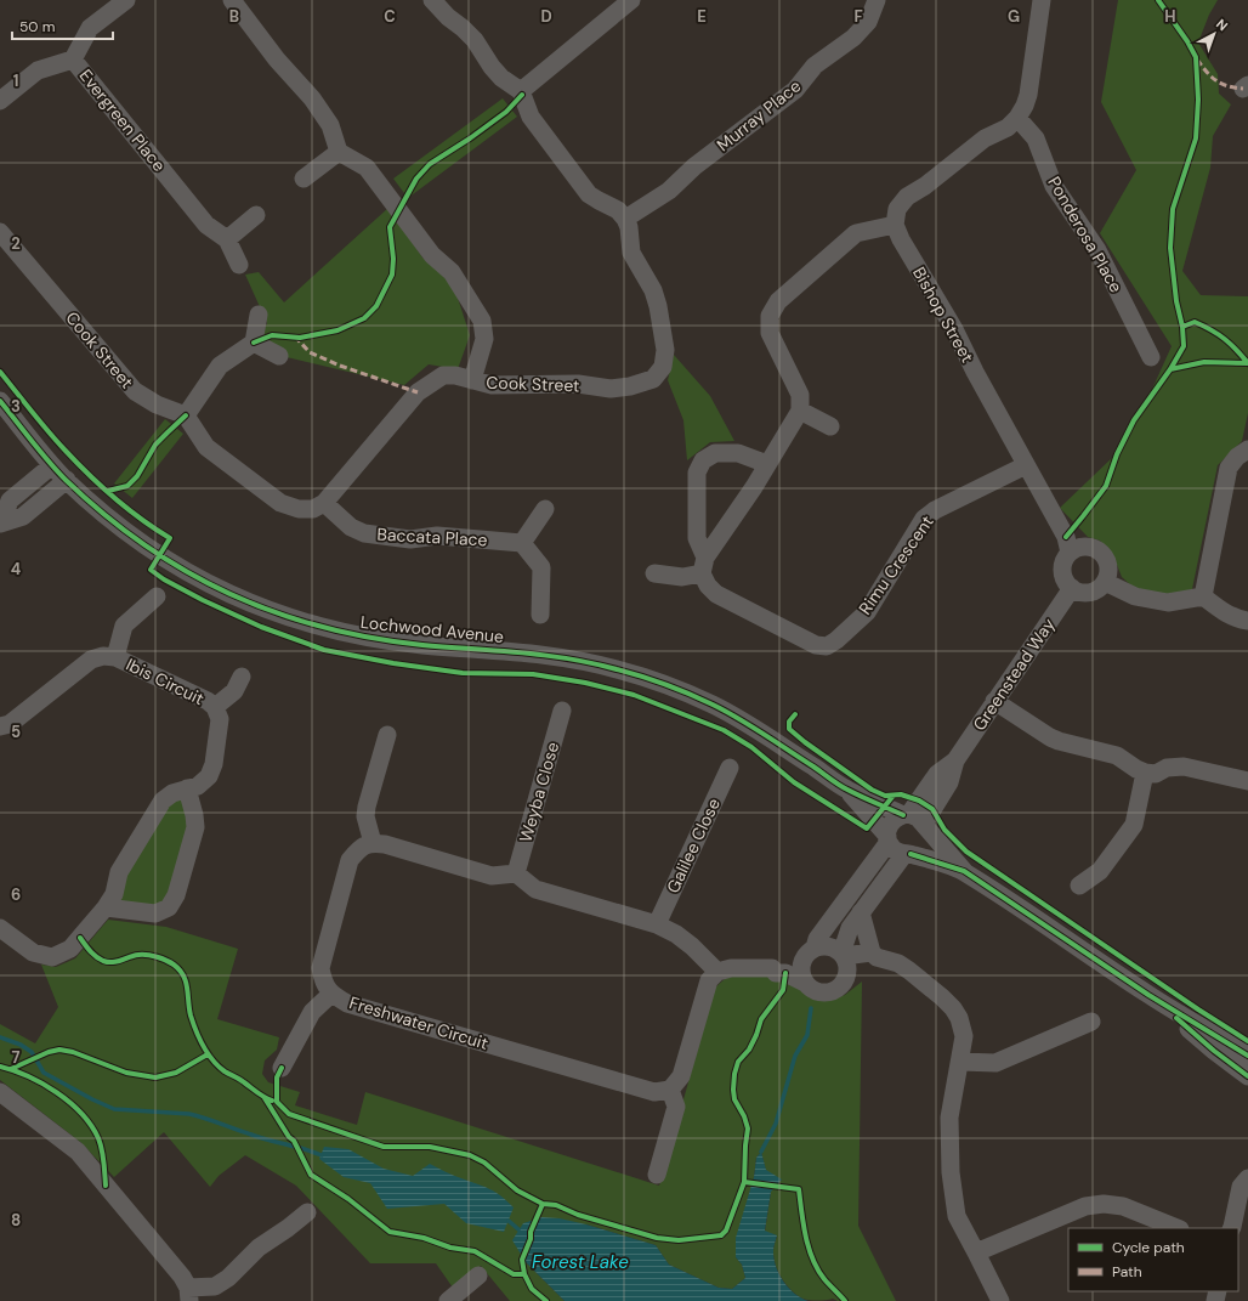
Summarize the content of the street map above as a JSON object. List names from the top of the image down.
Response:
{
  "streets": {
    "street": [
      "Murray Place",
      "Evergreen Place",
      "Ponderosa Place",
      "Bishop Street",
      "Cook Street",
      "Baccata Place",
      "Rimu Crescent",
      "Lochwood Avenue",
      "Greenstead Way",
      "Ibis Circuit",
      "Weyba Close",
      "Galilee Close",
      "Freshwater Circuit"
    ]
  },
  "crossings": [
    ["Murray Place", "Cook Street"],
    ["Bishop Street", "Rimu Crescent"],
    ["Bishop Street", "Greenstead Way"],
    ["Cook Street", "Baccata Place"],
    ["Lochwood Avenue", "Greenstead Way"]
  ],
  "water": ["Forest Lake"],
  "legend": ["Cycle path", "Path"],
  "scale_bar": "50 m",
  "north": "top right",
  "grid": {
    "columns": [
      "B",
      "C",
      "D",
      "E",
      "F",
      "G",
      "H"
    ],
    "rows": [
      "1",
      "2",
      "3",
      "4",
      "5",
      "6",
      "7",
      "8"
    ]
  }
}
